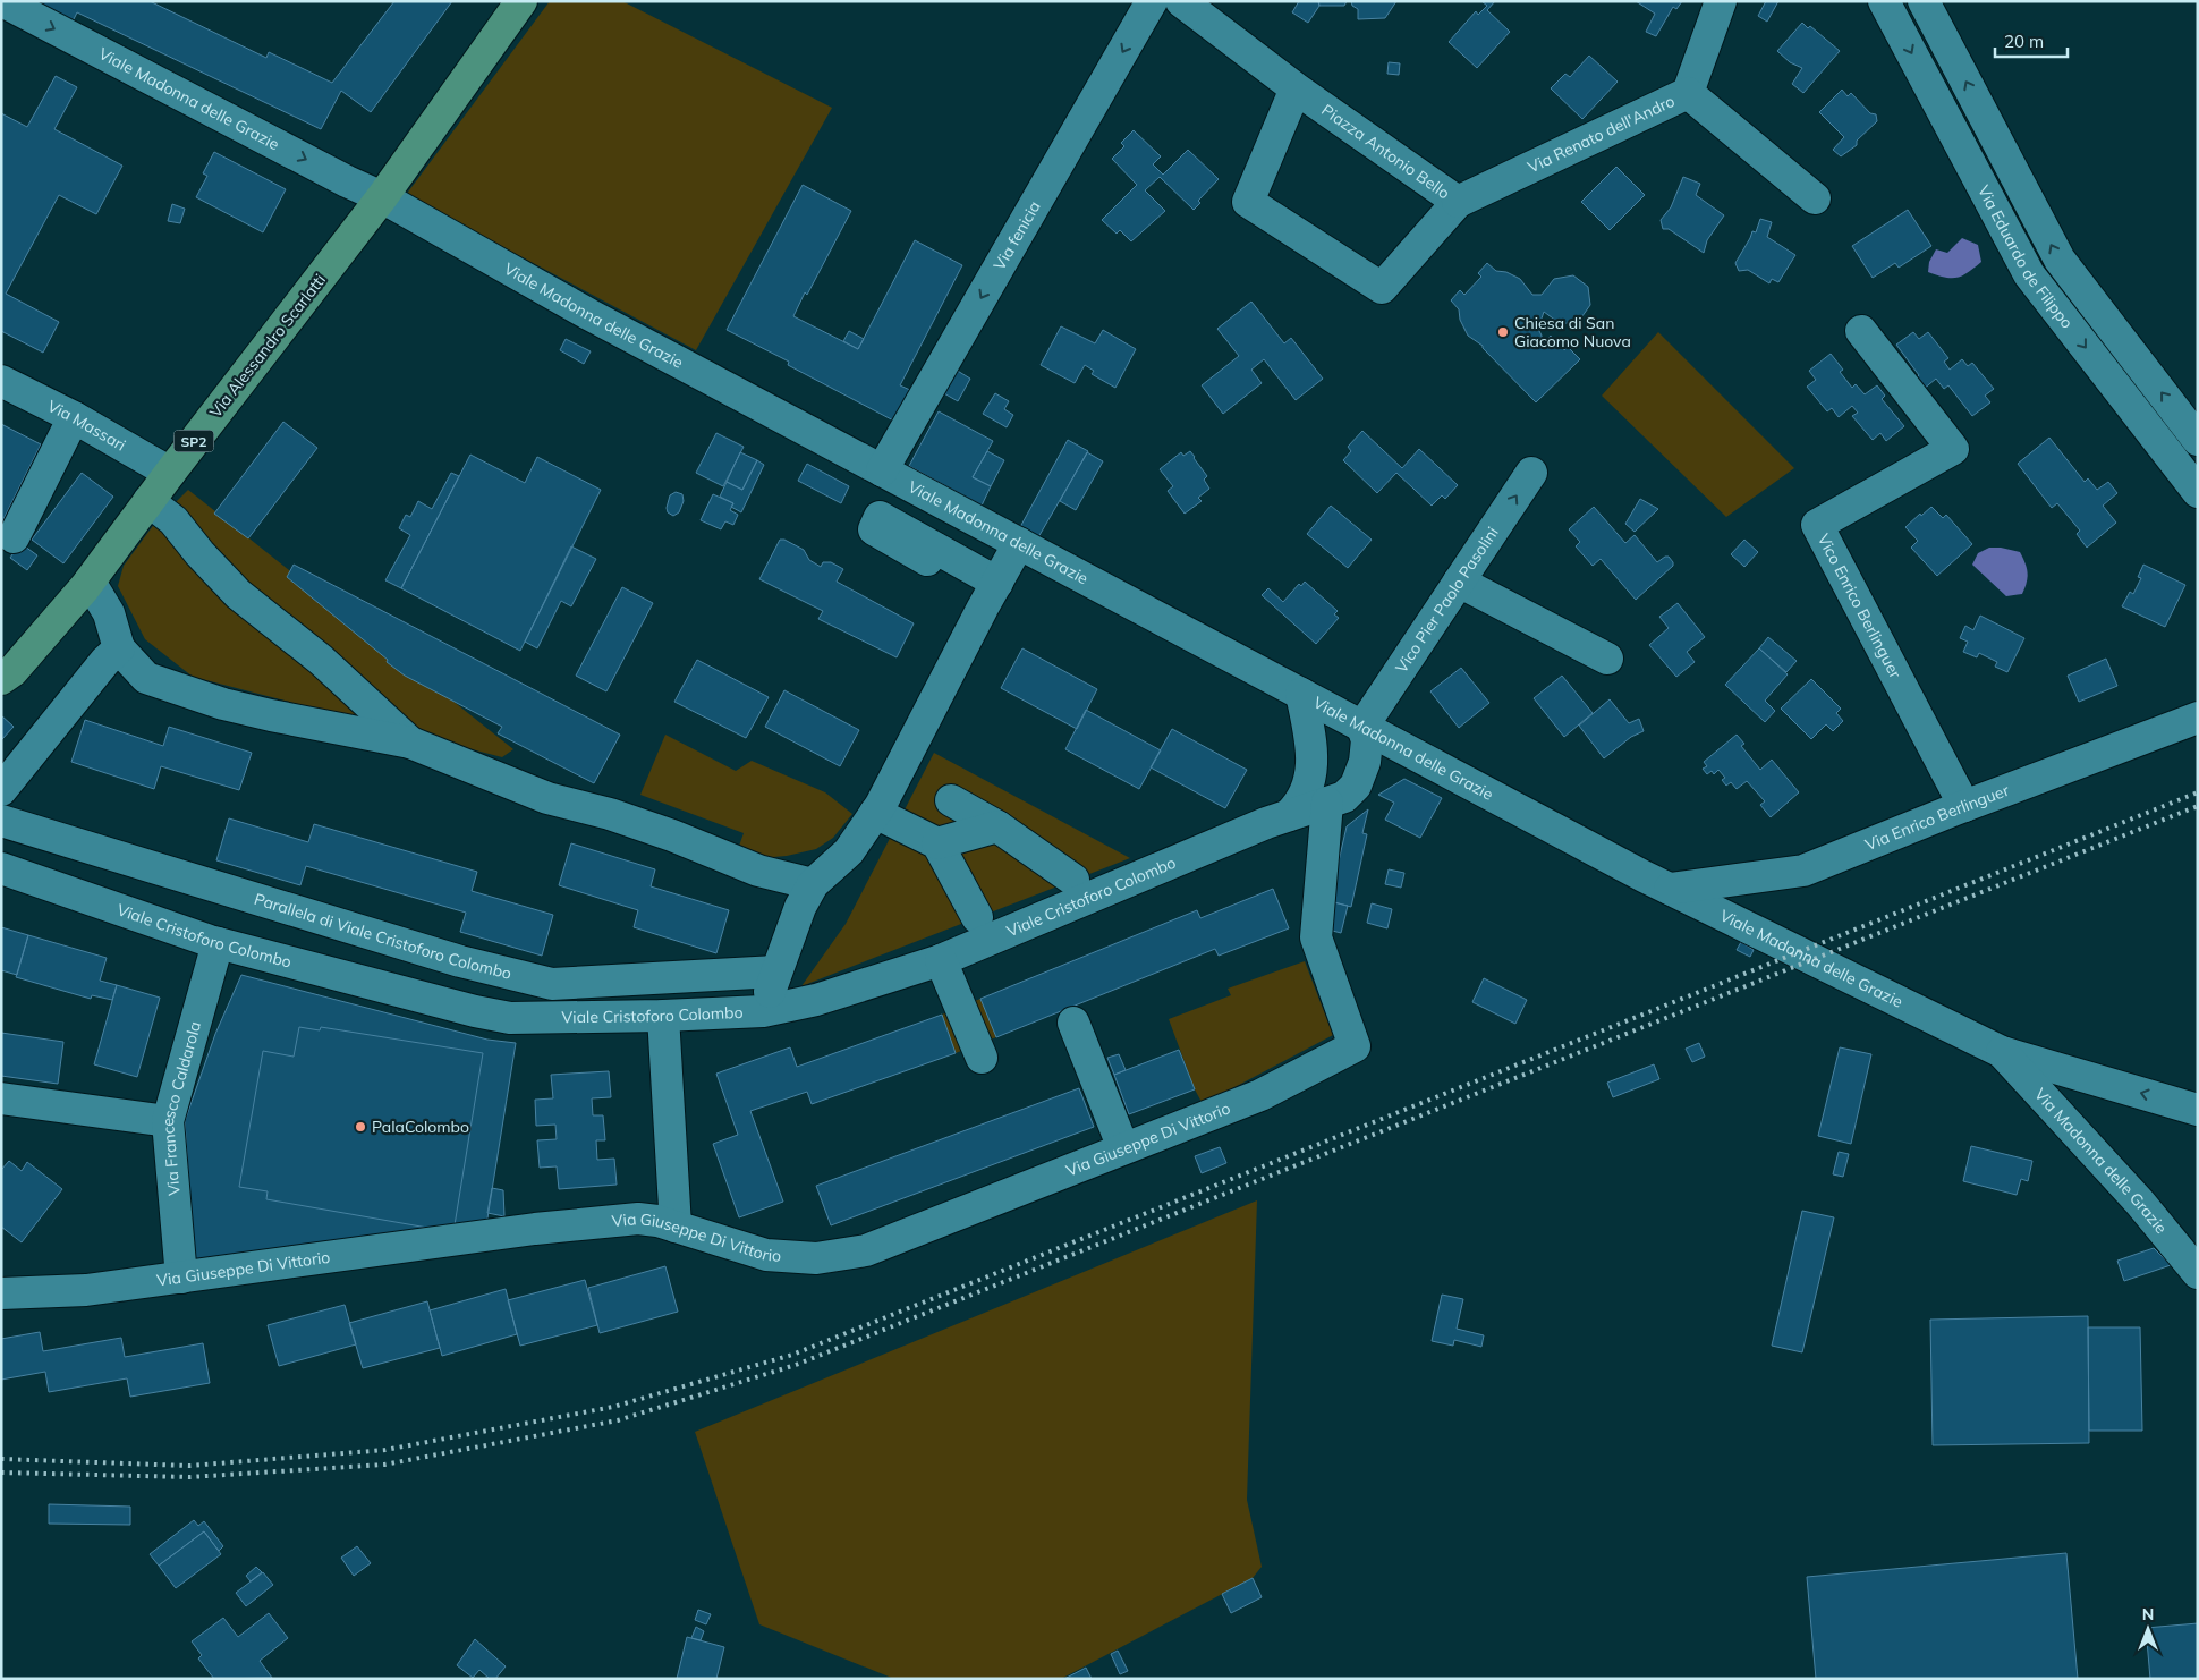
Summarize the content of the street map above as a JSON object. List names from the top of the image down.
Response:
{
  "streets": {
    "main road": ["Via Alessandro Scarlatti", "SP2"],
    "street": [
      "Viale Madonna delle Grazie",
      "Via Renato dell'Andro",
      "Piazza Antonio Bello",
      "Via fenicia",
      "Via Eduardo de Filippo",
      "Via Massari",
      "Vico Pier Paolo Pasolini",
      "Vico Enrico Berlinguer",
      "Via Enrico Berlinguer",
      "Viale Cristoforo Colombo",
      "Parallela di Viale Cristoforo Colombo",
      "Via Francesco Caldarola",
      "Via Giuseppe Di Vittorio",
      "Via Madonna delle Grazie"
    ]
  },
  "crossings": [
    ["Viale Madonna delle Grazie", "Via fenicia"],
    ["Viale Madonna delle Grazie", "Via Alessandro Scarlatti"],
    ["Viale Madonna delle Grazie", "Vico Pier Paolo Pasolini"],
    ["Viale Madonna delle Grazie", "Via Enrico Berlinguer"],
    ["Viale Madonna delle Grazie", "Viale Cristoforo Colombo"],
    ["Viale Madonna delle Grazie", "Via Madonna delle Grazie"],
    ["Via Renato dell'Andro", "Piazza Antonio Bello"],
    ["Via Alessandro Scarlatti", "Via Massari"],
    ["Vico Enrico Berlinguer", "Via Enrico Berlinguer"],
    ["Viale Cristoforo Colombo", "Via Francesco Caldarola"],
    ["Viale Cristoforo Colombo", "Via Giuseppe Di Vittorio"],
    ["Via Francesco Caldarola", "Via Giuseppe Di Vittorio"]
  ],
  "one_way": ["Via fenicia", "Vico Pier Paolo Pasolini"],
  "places": ["Chiesa di San Giacomo Nuova", "PalaColombo"],
  "scale_bar": "20 m",
  "north": "top"
}
